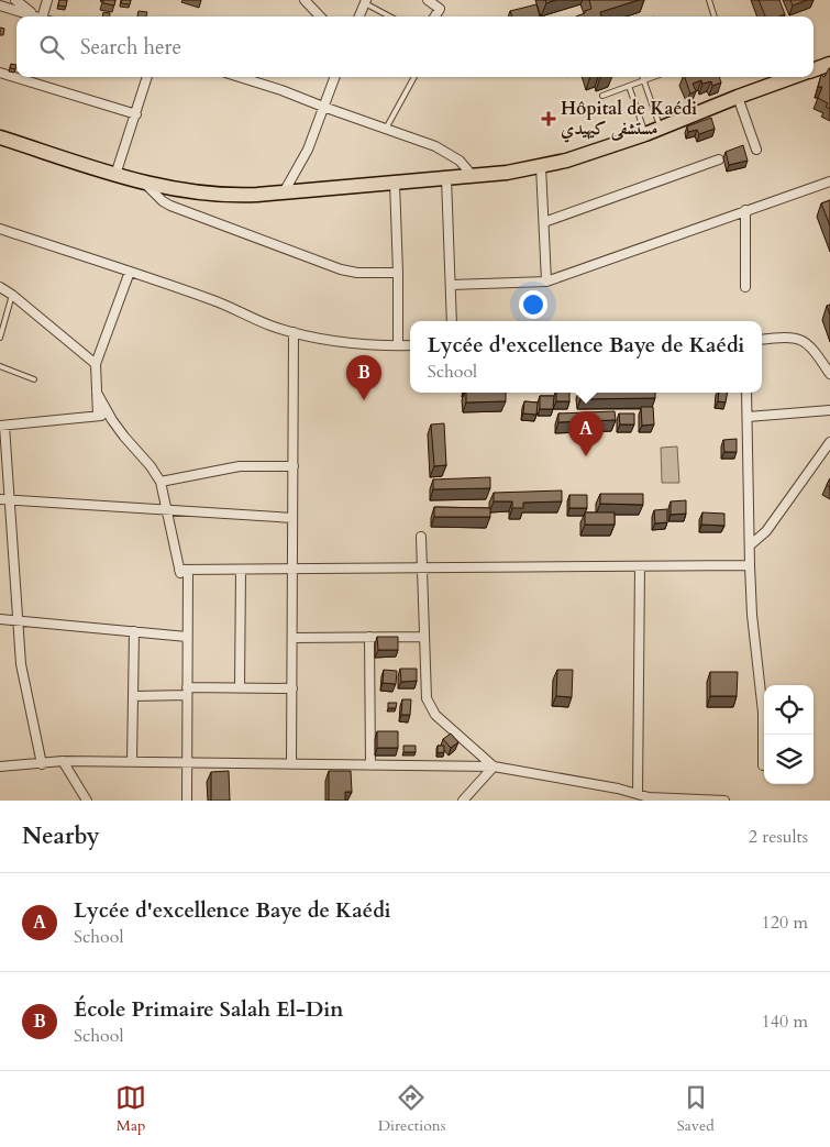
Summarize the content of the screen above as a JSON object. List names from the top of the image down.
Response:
{
  "places": {
    "health": ["Hôpital de Kaédi مستشفى كيهيدي"]
  },
  "page": {
    "search": "Search here",
    "popup": ["Lycée d'excellence Baye de Kaédi", "School"],
    "pins": ["B", "A"],
    "heading": ["Nearby", "2 results"],
    "list": [
      {
        "mark": "A",
        "name": "Lycée d'excellence Baye de Kaédi",
        "note": "School",
        "value": "120 m"
      },
      {
        "mark": "B",
        "name": "École Primaire Salah El-Din",
        "note": "School",
        "value": "140 m"
      }
    ],
    "nav": ["Map", "Directions", "Saved"]
  }
}
